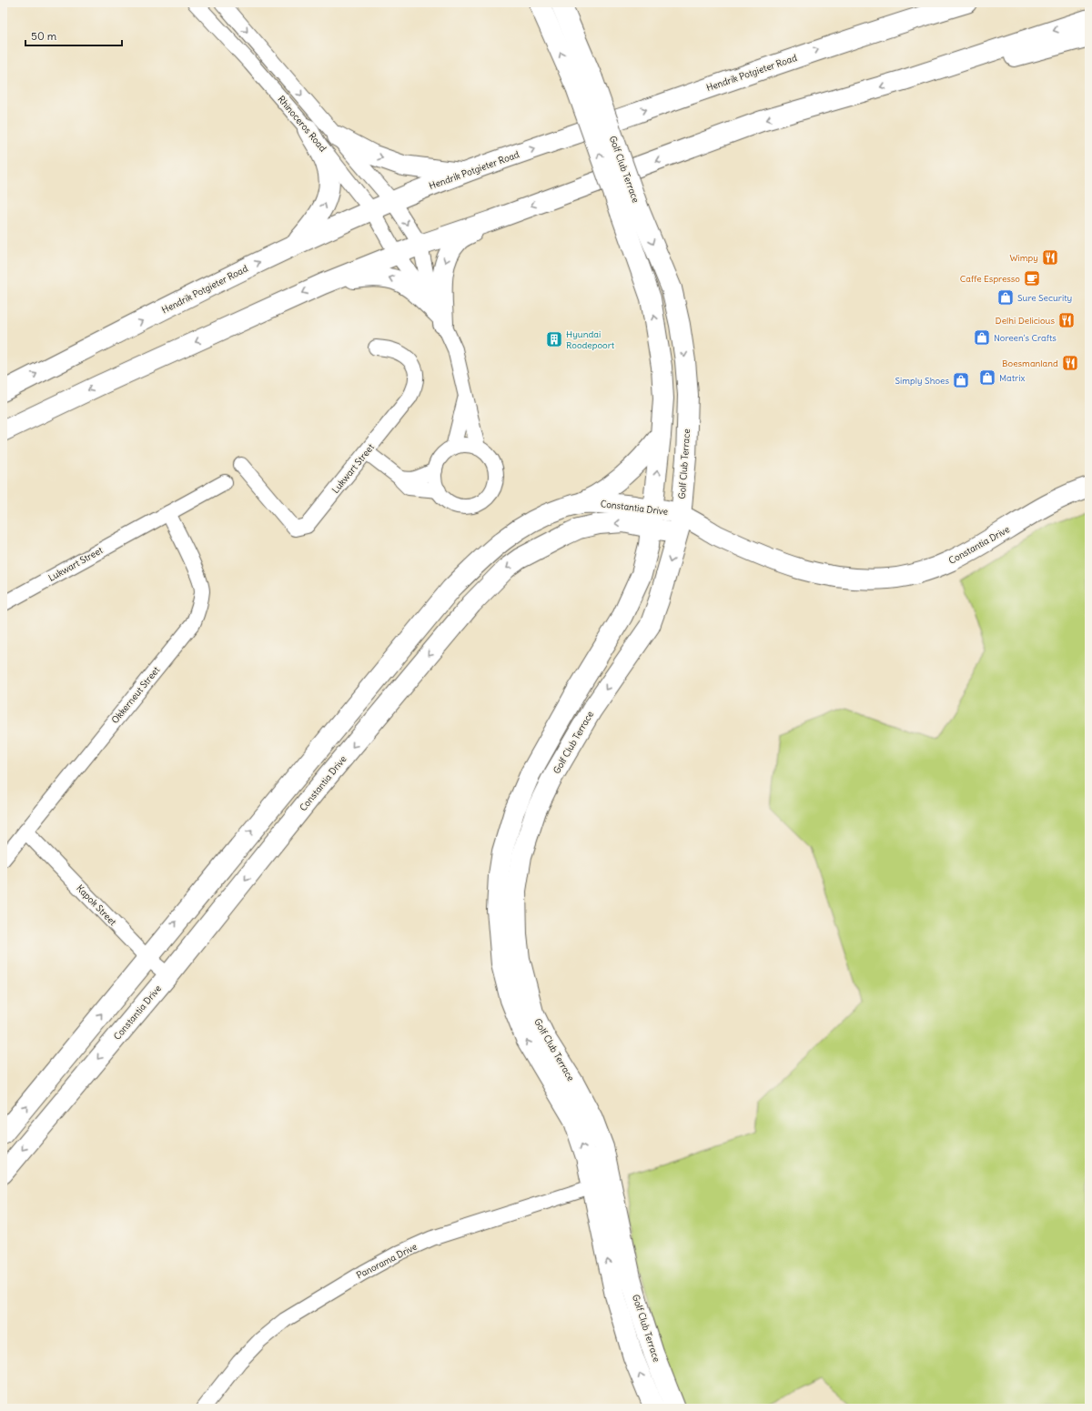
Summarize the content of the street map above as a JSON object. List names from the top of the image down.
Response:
{
  "streets": {
    "street": [
      "Hendrik Potgieter Road",
      "Rhinoceros Road",
      "Golf Club Terrace",
      "Lukwart Street",
      "Constantia Drive",
      "Okkerneut Street",
      "Kapok Street",
      "Panorama Drive"
    ]
  },
  "crossings": [
    ["Hendrik Potgieter Road", "Rhinoceros Road"],
    ["Golf Club Terrace", "Constantia Drive"],
    ["Golf Club Terrace", "Panorama Drive"],
    ["Lukwart Street", "Okkerneut Street"],
    ["Constantia Drive", "Kapok Street"],
    ["Okkerneut Street", "Kapok Street"]
  ],
  "places": {
    "restaurant": ["Wimpy", "Delhi Delicious", "Boesmanland"],
    "cafe": ["Caffe Espresso"],
    "shop": [
      "Sure Security",
      "Noreen's Crafts",
      "Matrix",
      "Simply Shoes"
    ],
    "building": ["Hyundai Roodepoort"]
  },
  "scale_bar": "50 m"
}
